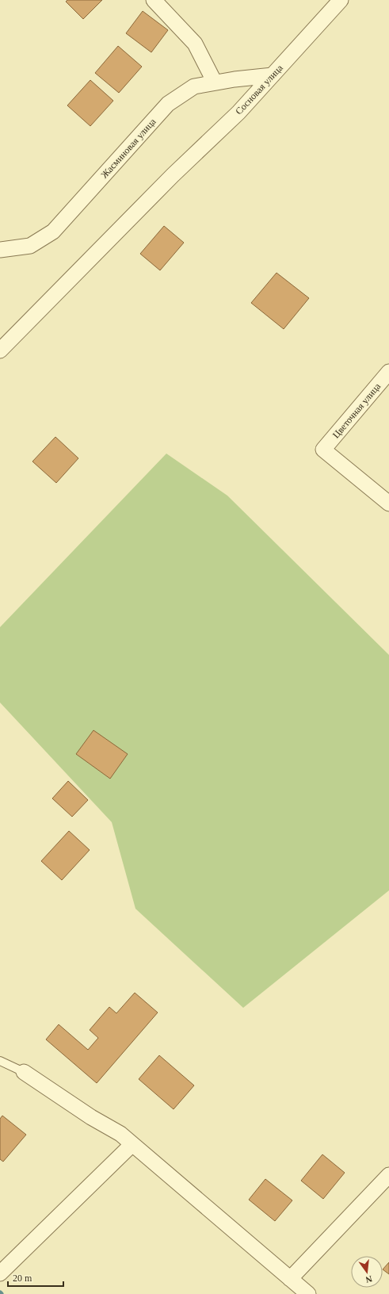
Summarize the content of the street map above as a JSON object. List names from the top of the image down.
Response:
{
  "streets": {
    "street": ["Сосновая улица", "Жасминовая улица", "Цветочная улица"]
  },
  "crossings": [
    ["Сосновая улица", "Жасминовая улица"]
  ],
  "scale_bar": "20 m",
  "north": "bottom"
}
